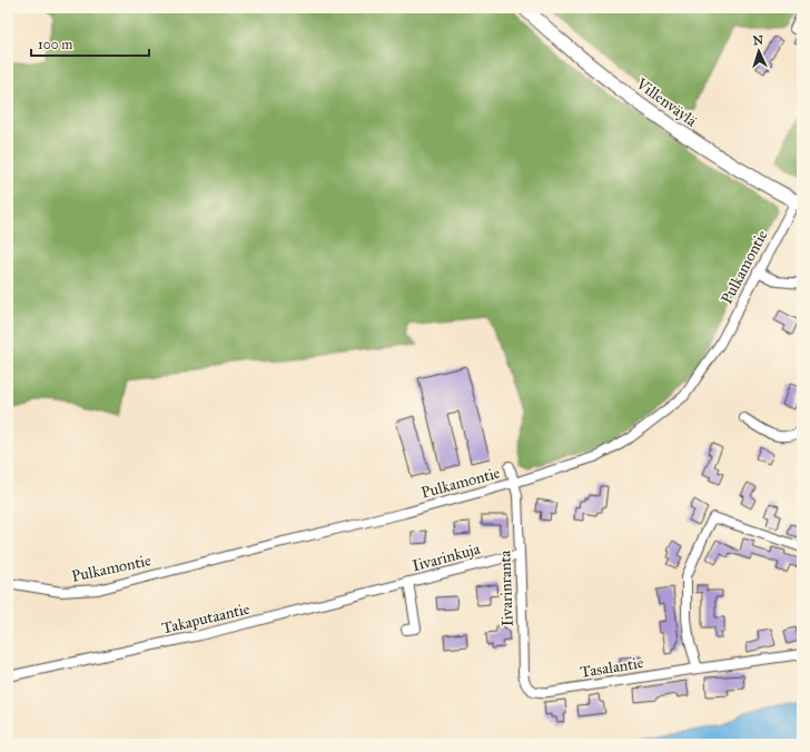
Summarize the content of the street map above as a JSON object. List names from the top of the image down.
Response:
{
  "streets": {
    "street": [
      "Villenväylä",
      "Pulkamontie",
      "Iivarinkuja",
      "Iivarinranta",
      "Takaputaantie",
      "Tasalantie"
    ]
  },
  "crossings": [
    ["Villenväylä", "Pulkamontie"],
    ["Pulkamontie", "Iivarinranta"],
    ["Iivarinkuja", "Iivarinranta"],
    ["Iivarinkuja", "Takaputaantie"],
    ["Iivarinranta", "Tasalantie"]
  ],
  "scale_bar": "100 m",
  "north": "top"
}
